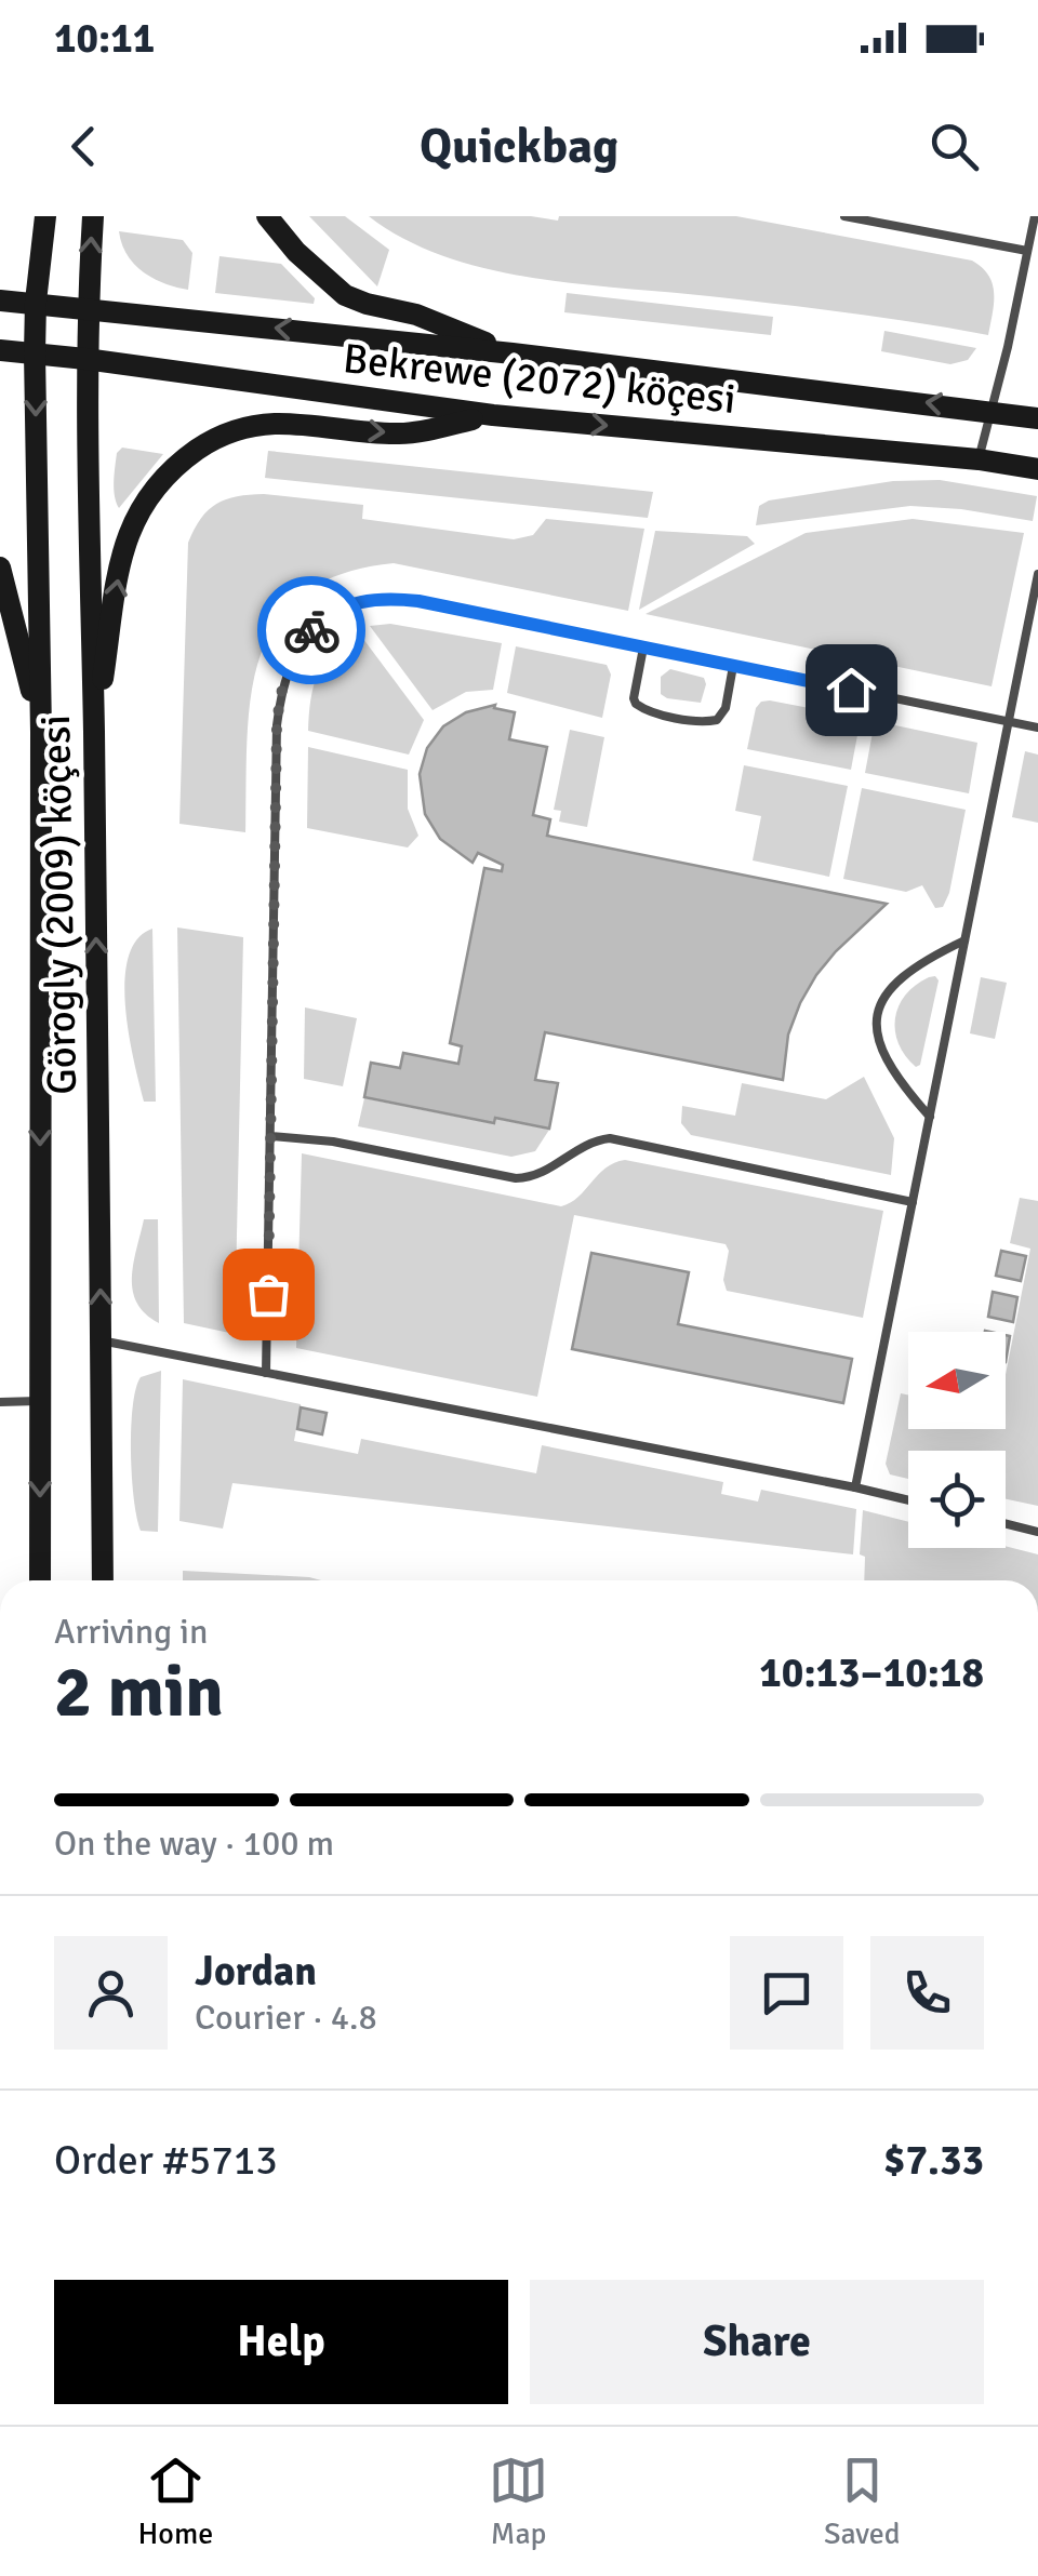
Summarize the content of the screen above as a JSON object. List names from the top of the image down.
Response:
{
  "streets": {
    "main road": ["Bekrewe (2072) köçesi", "Görogly (2009) köçesi"]
  },
  "crossings": [
    ["Bekrewe (2072) köçesi", "Görogly (2009) köçesi"]
  ],
  "north": "left",
  "page": {
    "status": "10:11",
    "header": "Quickbag",
    "heading": ["2 min", "Arriving in", "10:13–10:18"],
    "panel": [
      "Jordan",
      "Courier · 4.8",
      "Order #5713",
      "$7.33"
    ],
    "bar": "On the way · 100 m",
    "buttons": ["Help", "Share"],
    "tabs": ["Home", "Map", "Saved"]
  }
}
